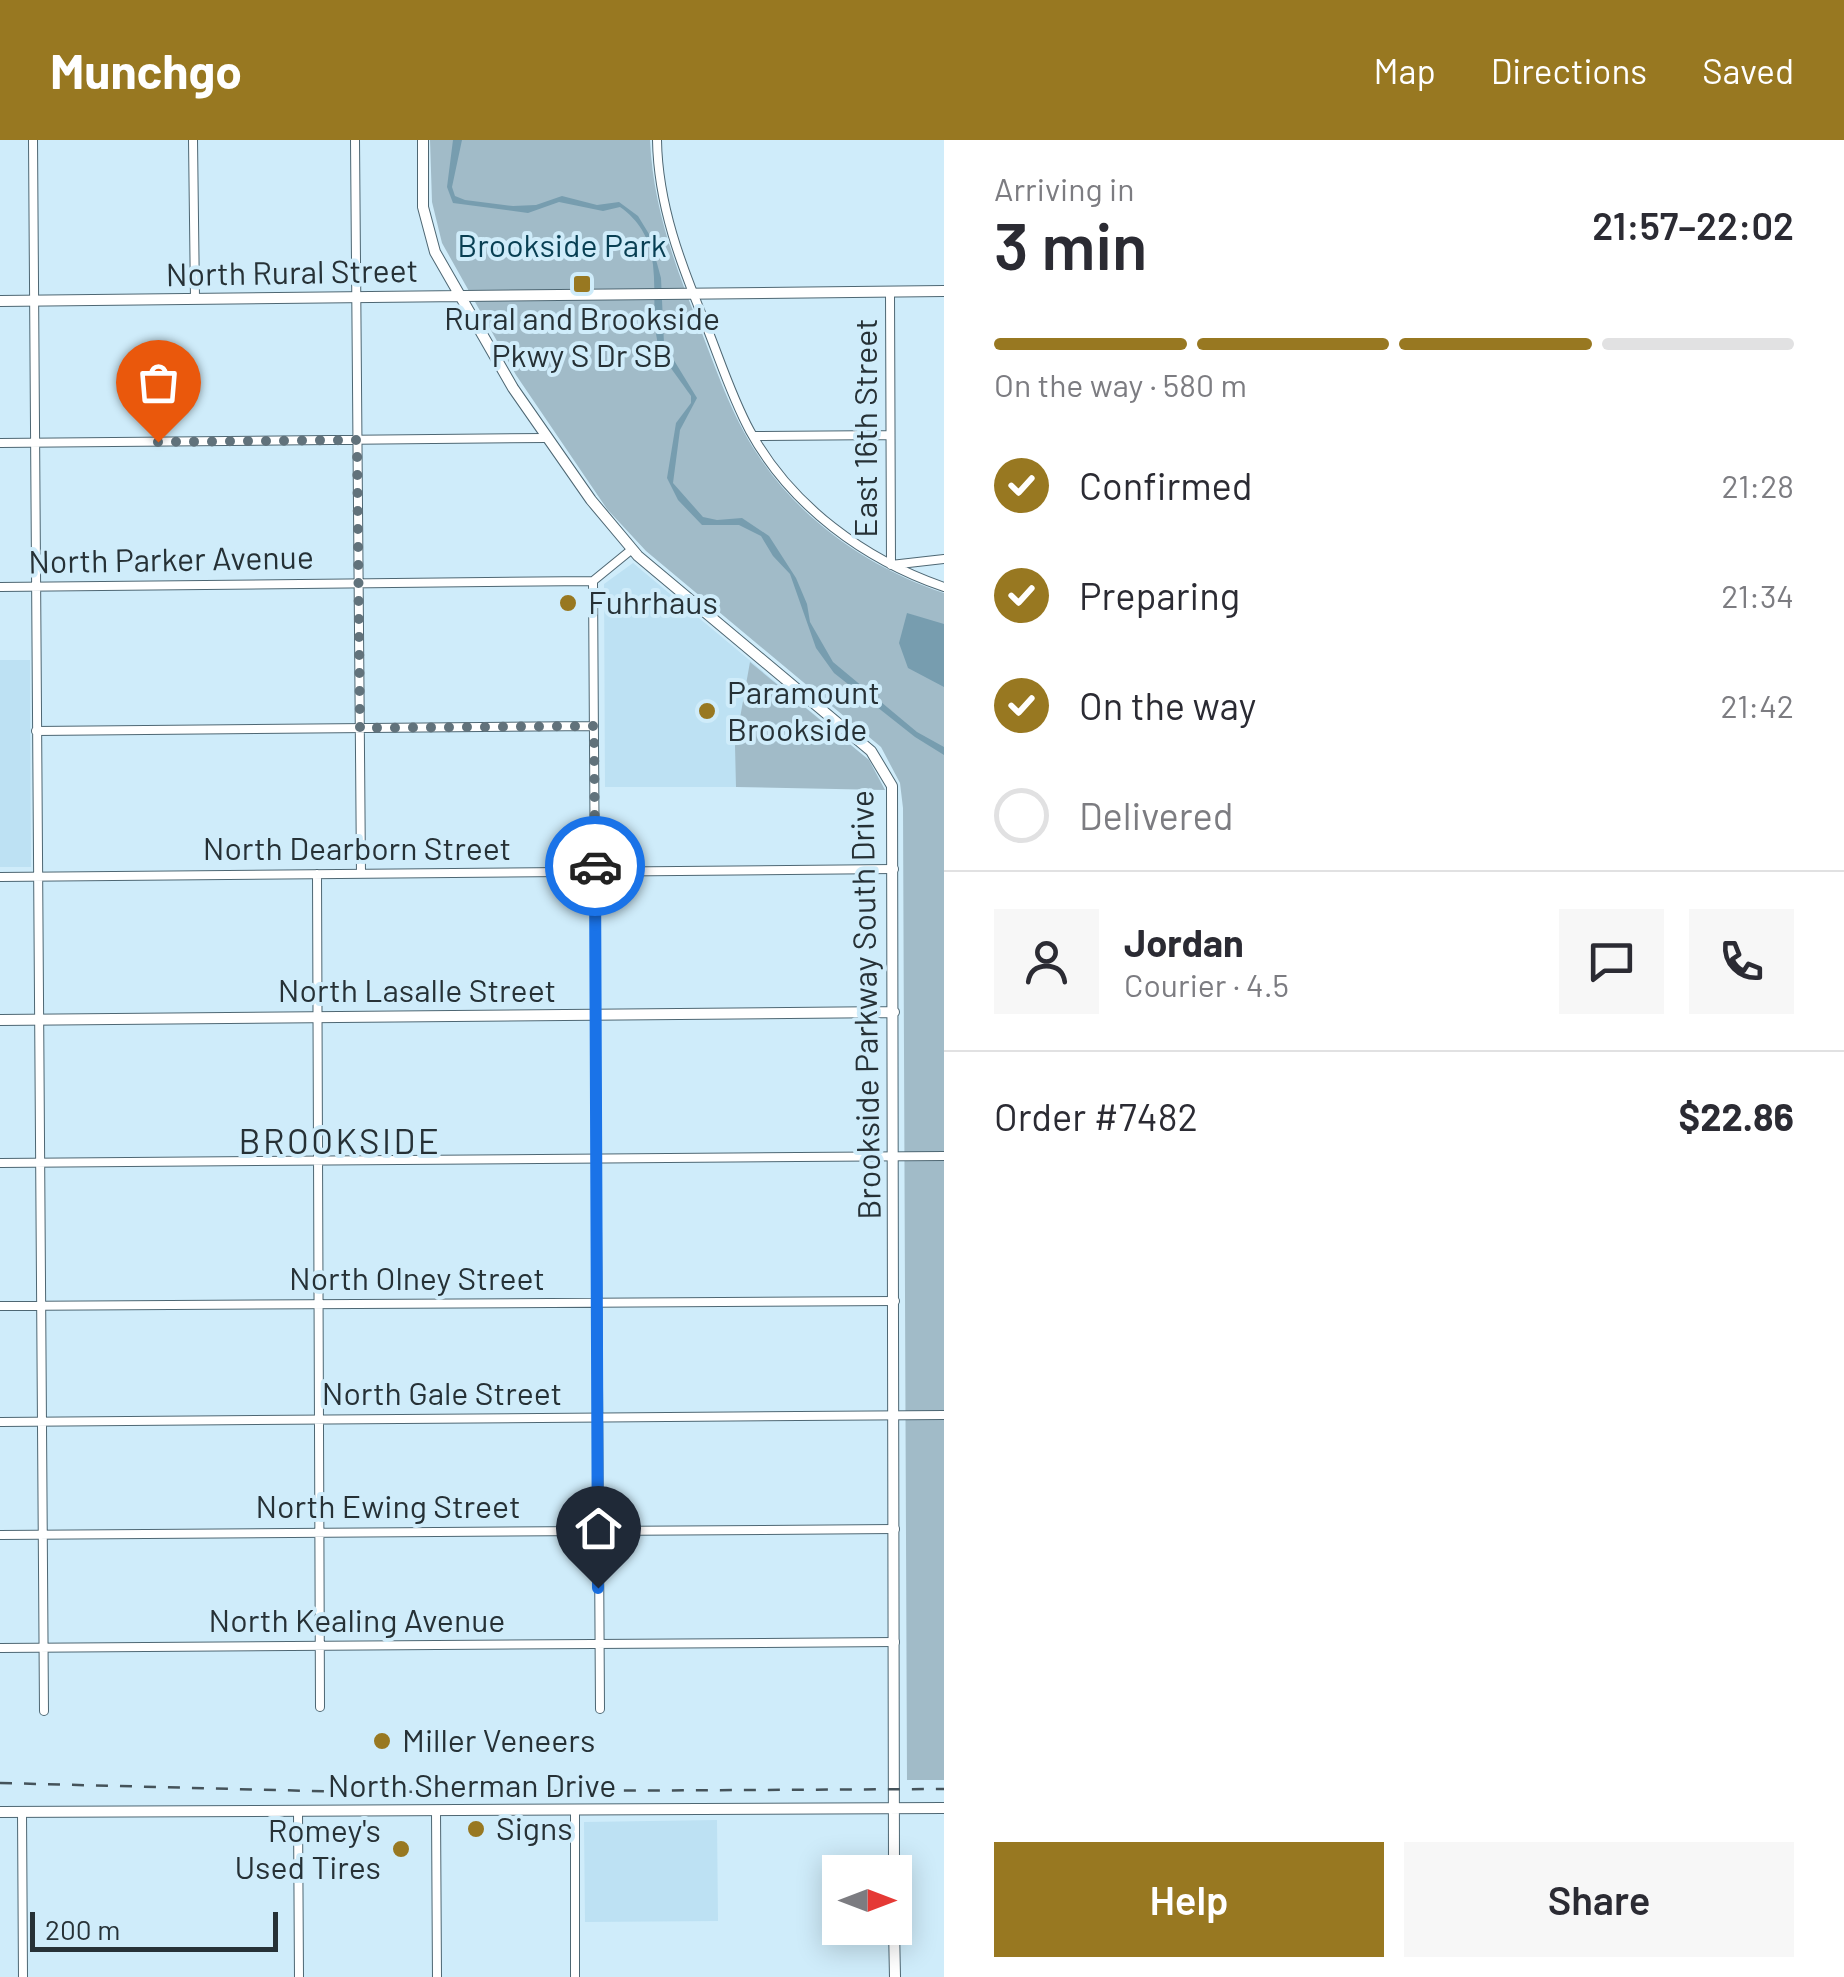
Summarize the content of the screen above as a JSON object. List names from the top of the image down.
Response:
{
  "streets": {
    "main road": [
      "North Rural Street",
      "North Lasalle Street",
      "Brookside Parkway South Drive",
      "North Sherman Drive"
    ],
    "street": [
      "East 16th Street",
      "North Parker Avenue",
      "North Dearborn Street",
      "North Olney Street",
      "North Gale Street",
      "North Ewing Street",
      "North Kealing Avenue"
    ]
  },
  "crossings": [
    ["North Rural Street", "East 16th Street"],
    ["North Rural Street", "Brookside Parkway South Drive"],
    ["North Dearborn Street", "Brookside Parkway South Drive"],
    ["North Lasalle Street", "Brookside Parkway South Drive"],
    ["Brookside Parkway South Drive", "North Olney Street"],
    ["Brookside Parkway South Drive", "North Gale Street"],
    ["Brookside Parkway South Drive", "North Ewing Street"],
    ["Brookside Parkway South Drive", "North Kealing Avenue"],
    ["Brookside Parkway South Drive", "North Sherman Drive"]
  ],
  "districts": ["BROOKSIDE"],
  "parks": ["Brookside Park"],
  "places": {
    "transit": ["Rural and Brookside Pkwy S Dr SB"],
    "other": [
      "Fuhrhaus",
      "Paramount Brookside",
      "Miller Veneers",
      "Signs",
      "Romey's Used Tires"
    ]
  },
  "scale_bar": "200 m",
  "north": "right",
  "page": {
    "header": "Munchgo",
    "nav": ["Map", "Directions", "Saved"],
    "heading": ["3 min", "Arriving in", "21:57–22:02"],
    "panel": [
      "Jordan",
      "Courier · 4.5",
      "Order #7482",
      "$22.86"
    ],
    "bar": "On the way · 580 m",
    "list": [
      ["Confirmed", "21:28"],
      ["Preparing", "21:34"],
      ["On the way", "21:42"],
      "Delivered"
    ],
    "buttons": ["Help", "Share"],
    "scale": "200 m"
  }
}
